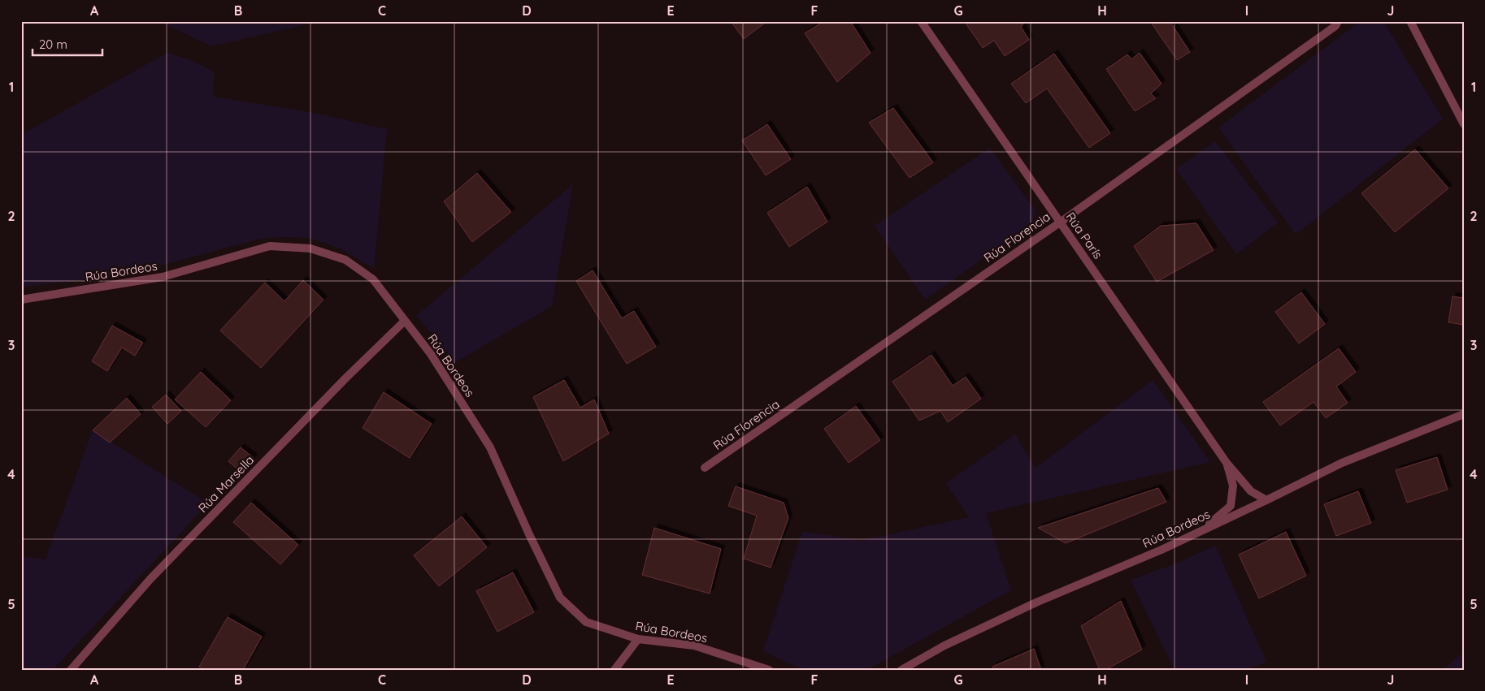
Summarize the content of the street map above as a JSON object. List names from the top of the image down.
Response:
{
  "streets": {
    "street": [
      "Rúa París",
      "Rúa Florencia",
      "Rúa Bordeos",
      "Rúa Marsella"
    ]
  },
  "crossings": [
    ["Rúa París", "Rúa Florencia"],
    ["Rúa París", "Rúa Bordeos"],
    ["Rúa Bordeos", "Rúa Marsella"]
  ],
  "scale_bar": "20 m",
  "grid": {
    "columns": [
      "A",
      "B",
      "C",
      "D",
      "E",
      "F",
      "G",
      "H",
      "I",
      "J"
    ],
    "rows": [
      "1",
      "2",
      "3",
      "4",
      "5"
    ]
  }
}
